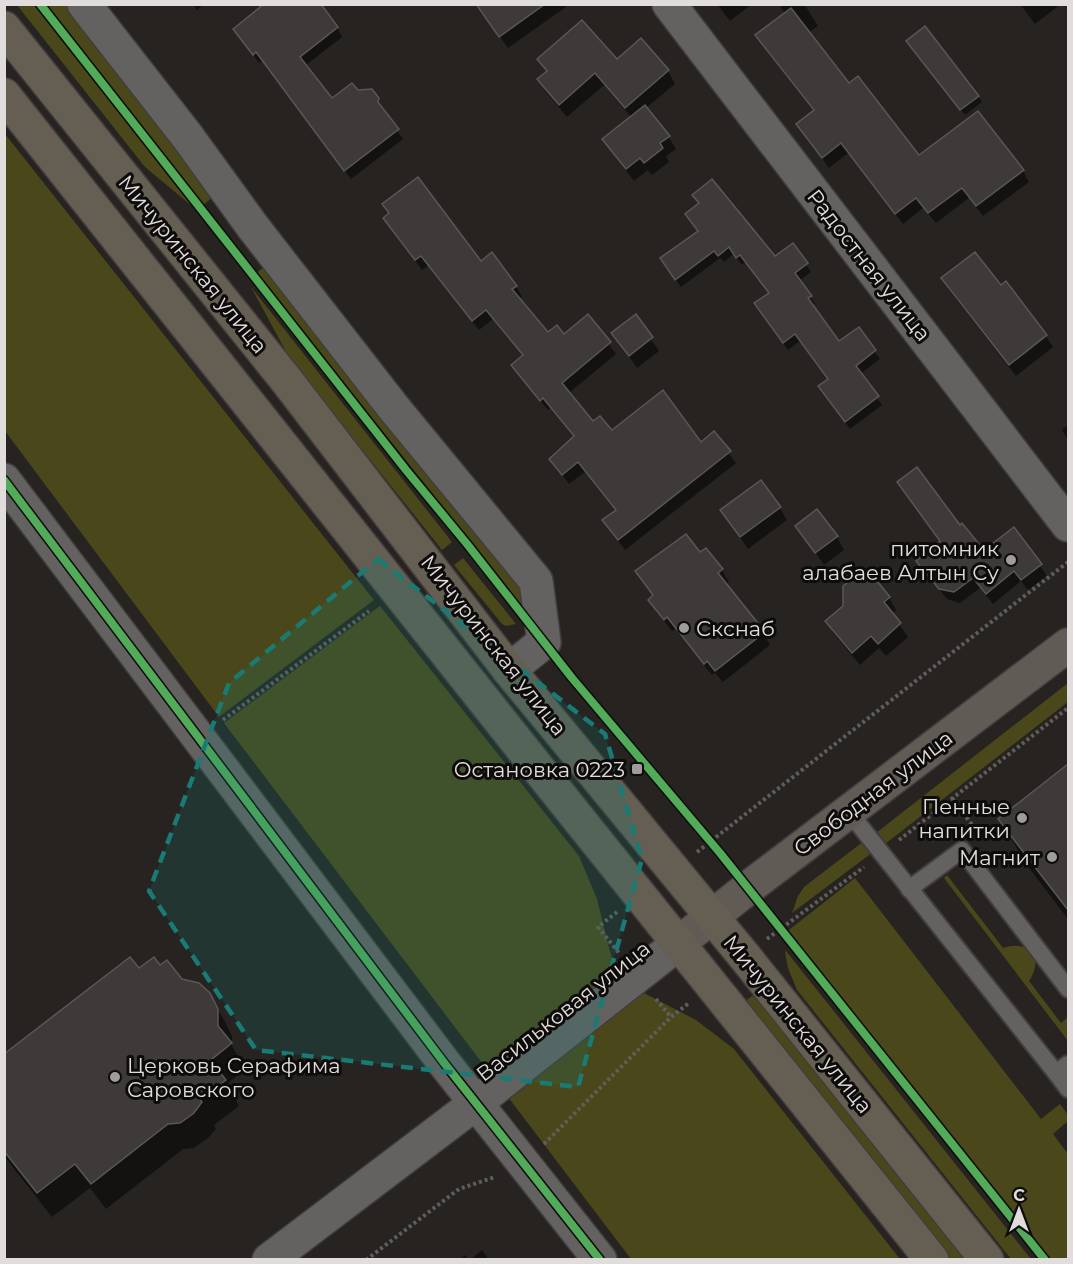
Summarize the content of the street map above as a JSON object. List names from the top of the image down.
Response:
{
  "streets": {
    "main road": ["Мичуринская улица", "Свободная улица"],
    "street": ["Радостная улица", "Васильковая улица"]
  },
  "crossings": [
    ["Мичуринская улица", "Свободная улица"],
    ["Мичуринская улица", "Васильковая улица"],
    ["Свободная улица", "Васильковая улица"]
  ],
  "places": {
    "other": [
      "питомник алабаев Алтын Су",
      "Скснаб",
      "Пенные напитки",
      "Магнит",
      "Церковь Серафима Саровского"
    ],
    "transit": ["Остановка 0223"]
  },
  "north": "top"
}
